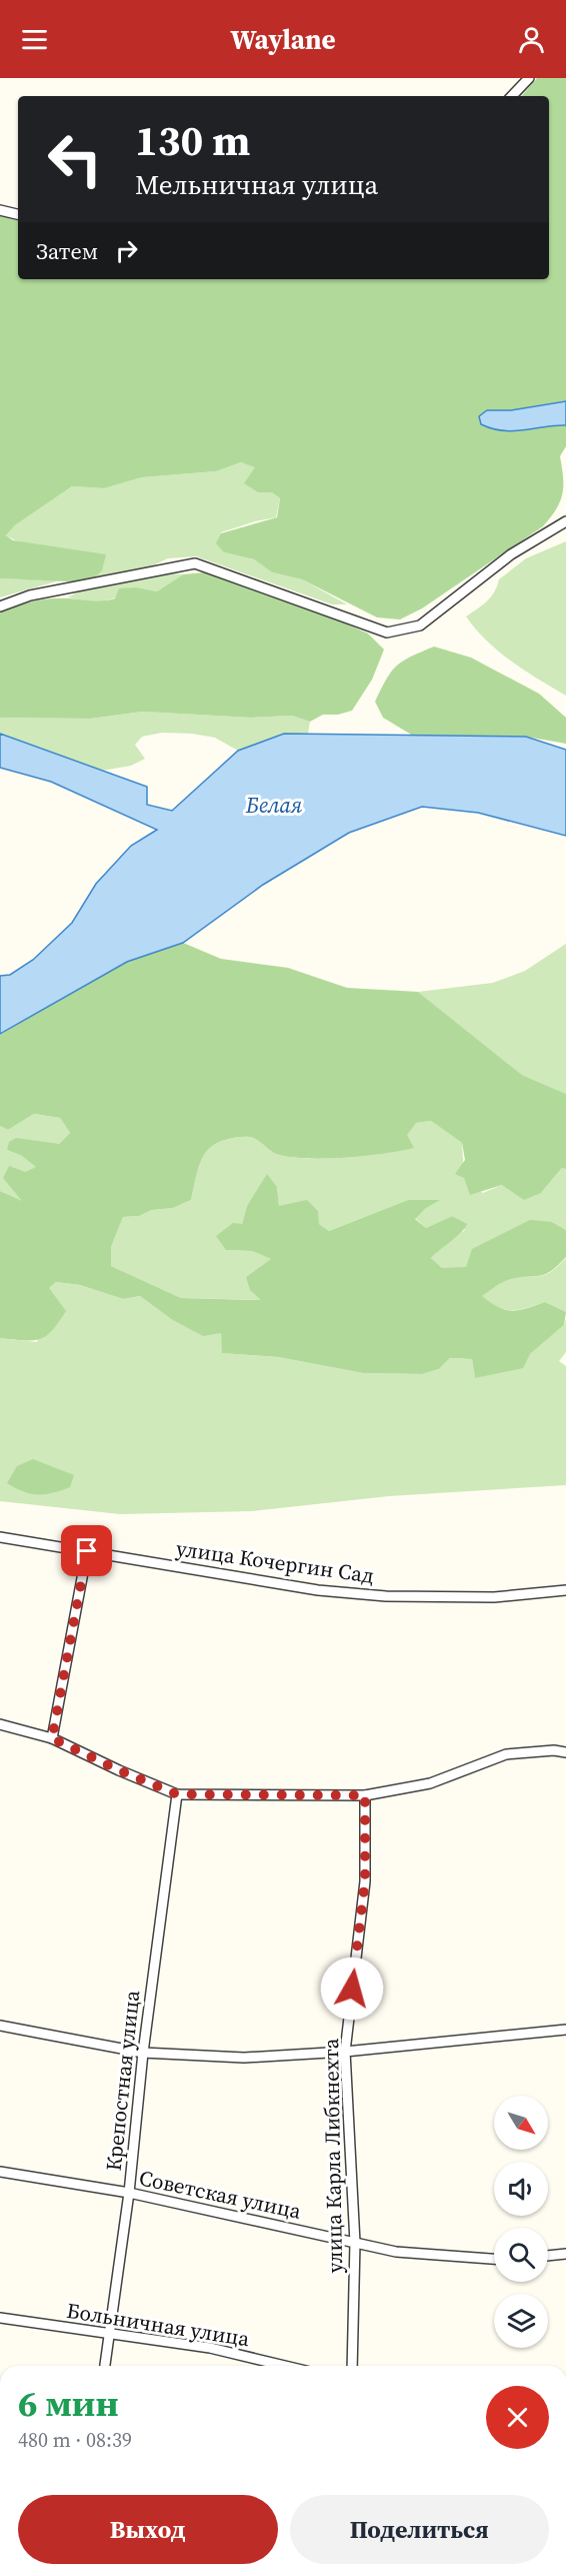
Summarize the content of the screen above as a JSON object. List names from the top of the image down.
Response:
{
  "streets": {
    "street": [
      "улица Кочергин Сад",
      "Крепостная улица",
      "улица Карла Либкнехта",
      "Советская улица",
      "Больничная улица"
    ]
  },
  "crossings": [
    ["Крепостная улица", "Советская улица"],
    ["Крепостная улица", "Больничная улица"],
    ["улица Карла Либкнехта", "Советская улица"]
  ],
  "water": ["Белая"],
  "north": "bottom right",
  "page": {
    "header": "Waylane",
    "turn": ["130 m", "Мельничная улица"],
    "then": "Затем",
    "heading": ["6 мин", "480 m · 08:39"],
    "buttons": ["Выход", "Поделиться"]
  }
}
